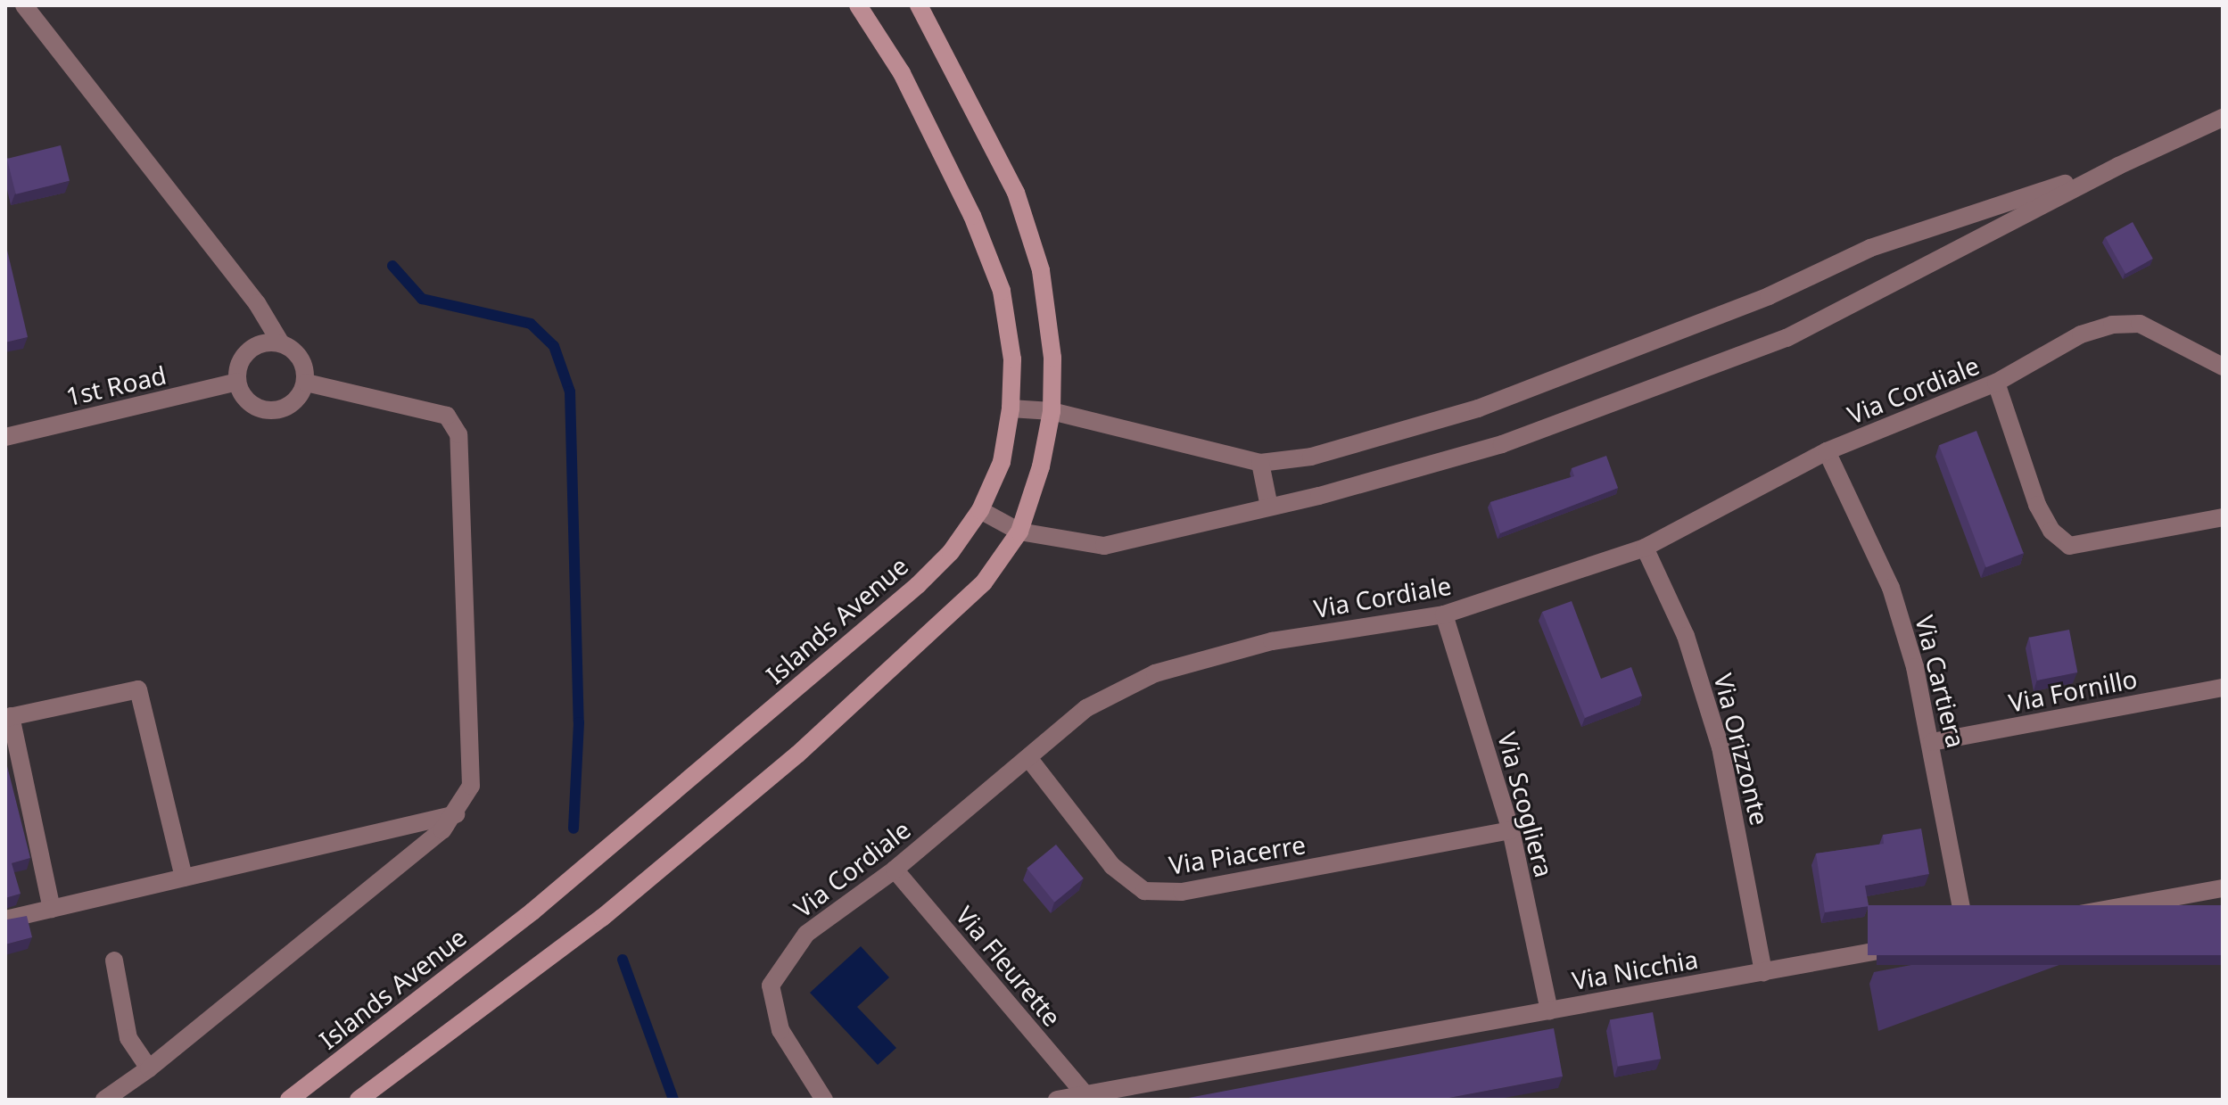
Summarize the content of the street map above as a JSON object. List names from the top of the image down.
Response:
{
  "streets": {
    "street": [
      "1st Road",
      "Via Cordiale",
      "Islands Avenue",
      "Via Cartiera",
      "Via Fornillo",
      "Via Orizzonte",
      "Via Scogliera",
      "Via Piacerre",
      "Via Fleurette",
      "Via Nicchia"
    ]
  },
  "crossings": [
    ["Via Cordiale", "Via Cartiera"],
    ["Via Cordiale", "Via Orizzonte"],
    ["Via Cordiale", "Via Scogliera"],
    ["Via Cordiale", "Via Piacerre"],
    ["Via Cordiale", "Via Fleurette"],
    ["Via Cartiera", "Via Fornillo"],
    ["Via Cartiera", "Via Nicchia"],
    ["Via Orizzonte", "Via Nicchia"],
    ["Via Scogliera", "Via Piacerre"],
    ["Via Scogliera", "Via Nicchia"],
    ["Via Fleurette", "Via Nicchia"]
  ]
}
